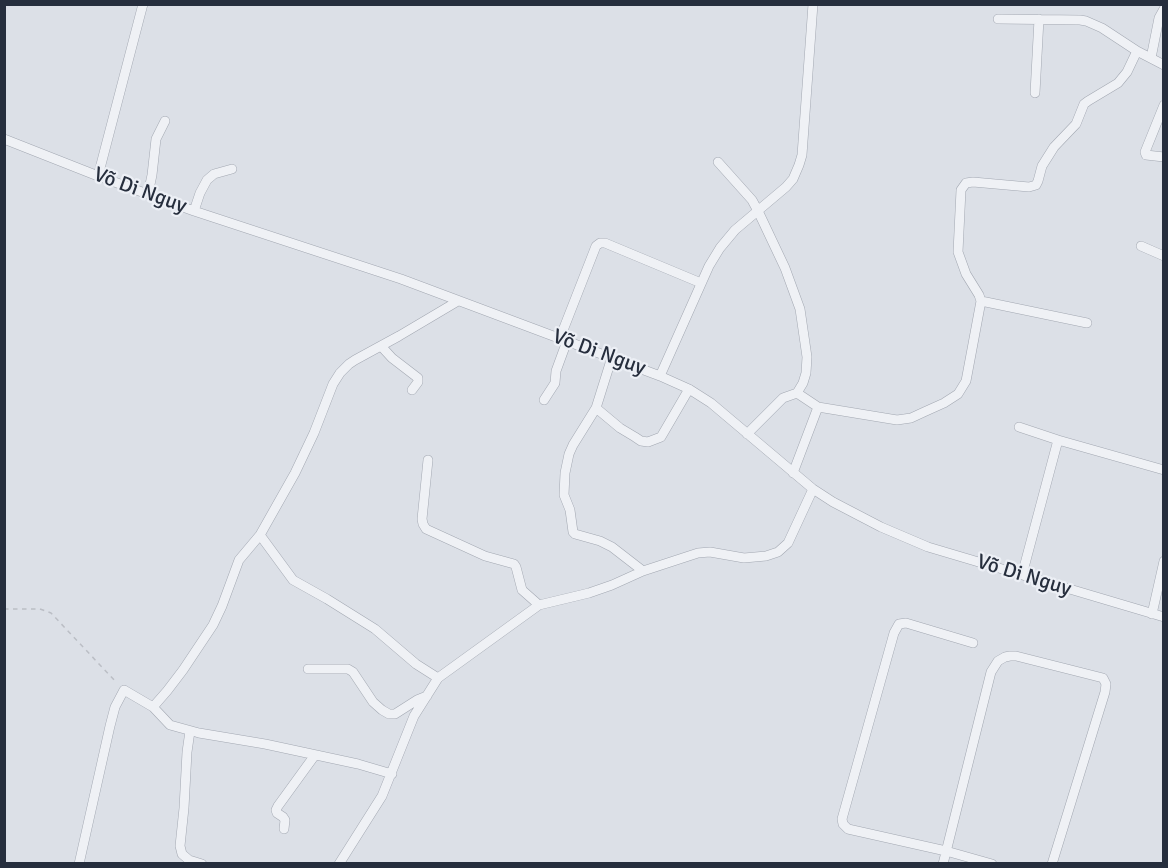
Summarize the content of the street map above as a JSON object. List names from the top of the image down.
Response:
{
  "streets": {
    "street": ["Võ Di Nguy"]
  }
}
